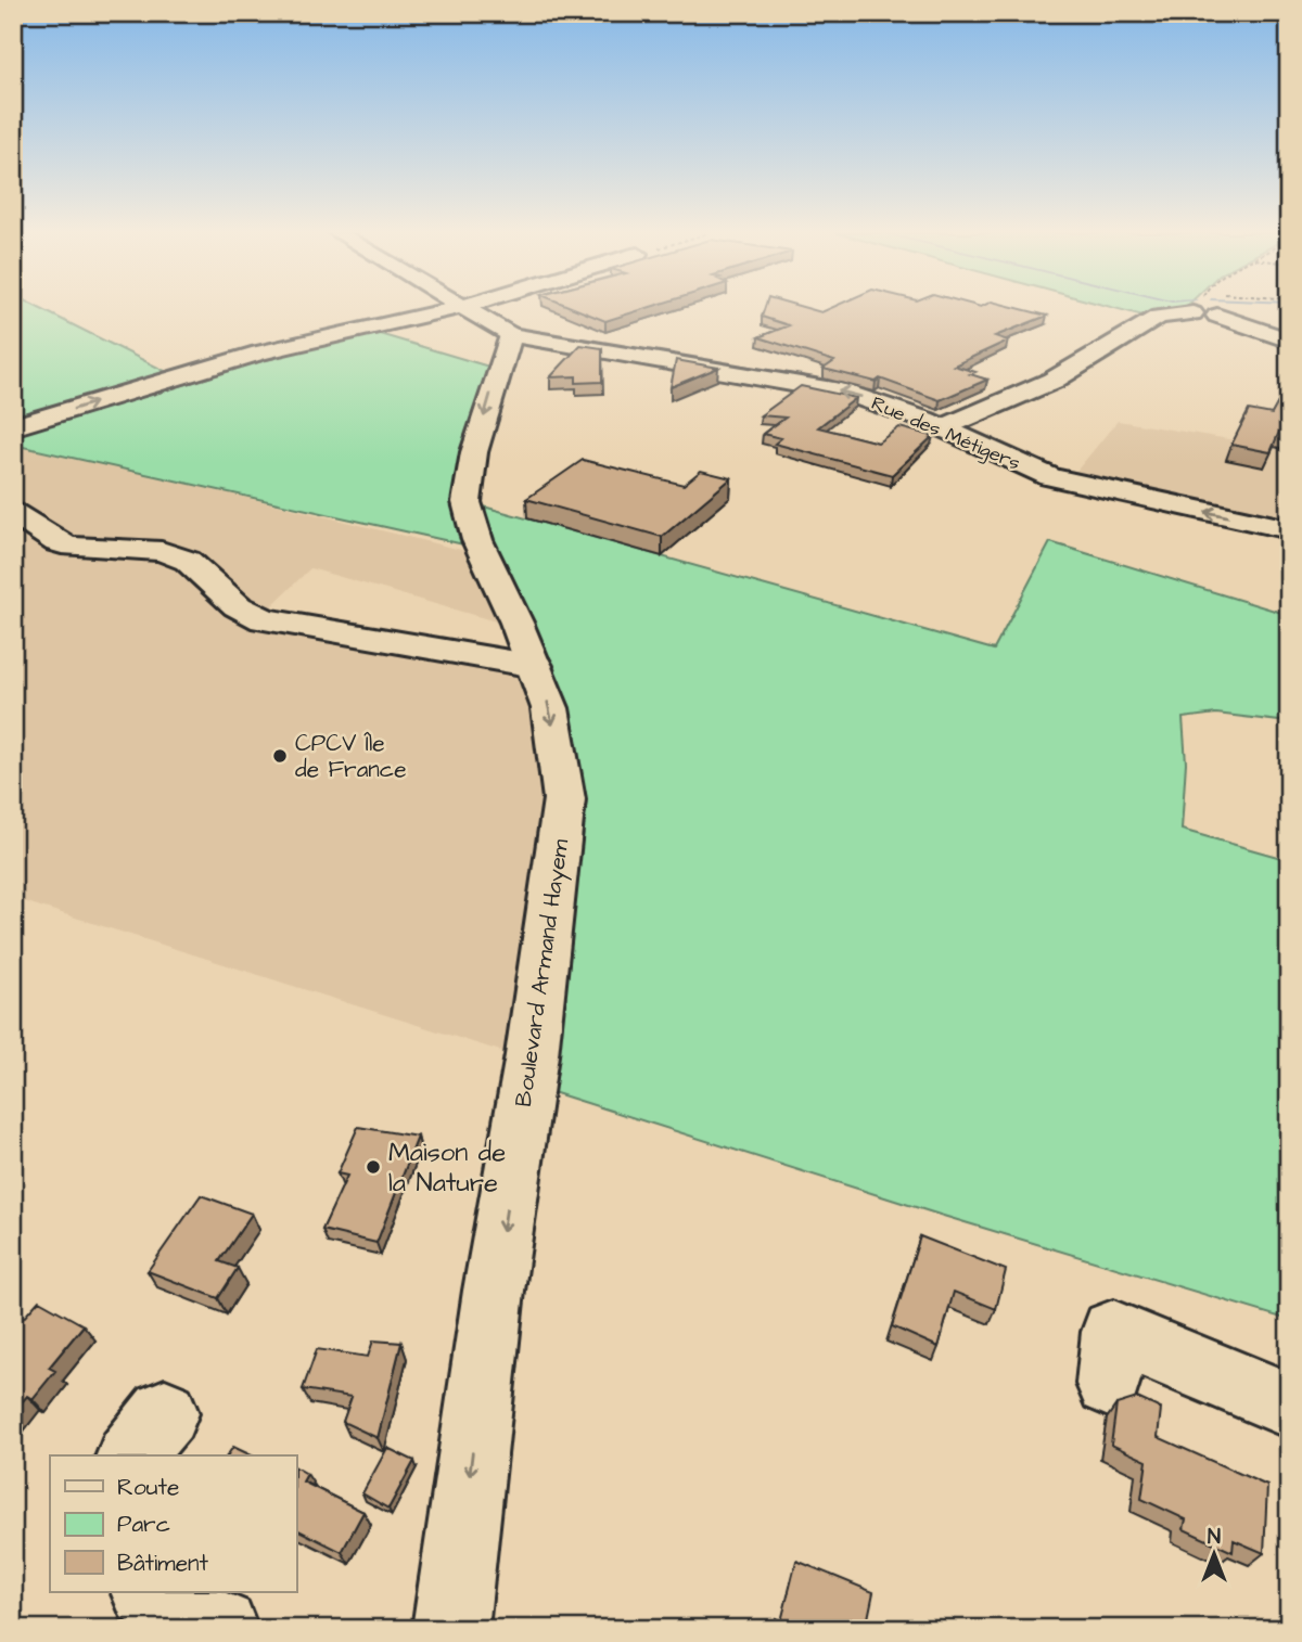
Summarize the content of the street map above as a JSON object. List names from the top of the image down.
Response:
{
  "streets": {
    "main road": ["Rue des Métigers", "Boulevard Armand Hayem"]
  },
  "crossings": [
    ["Rue des Métigers", "Boulevard Armand Hayem"]
  ],
  "one_way": ["Rue des Métigers", "Boulevard Armand Hayem"],
  "places": ["CPCV Île de France", "Maison de la Nature"],
  "legend": ["Route", "Parc", "Bâtiment"],
  "north": "top"
}
